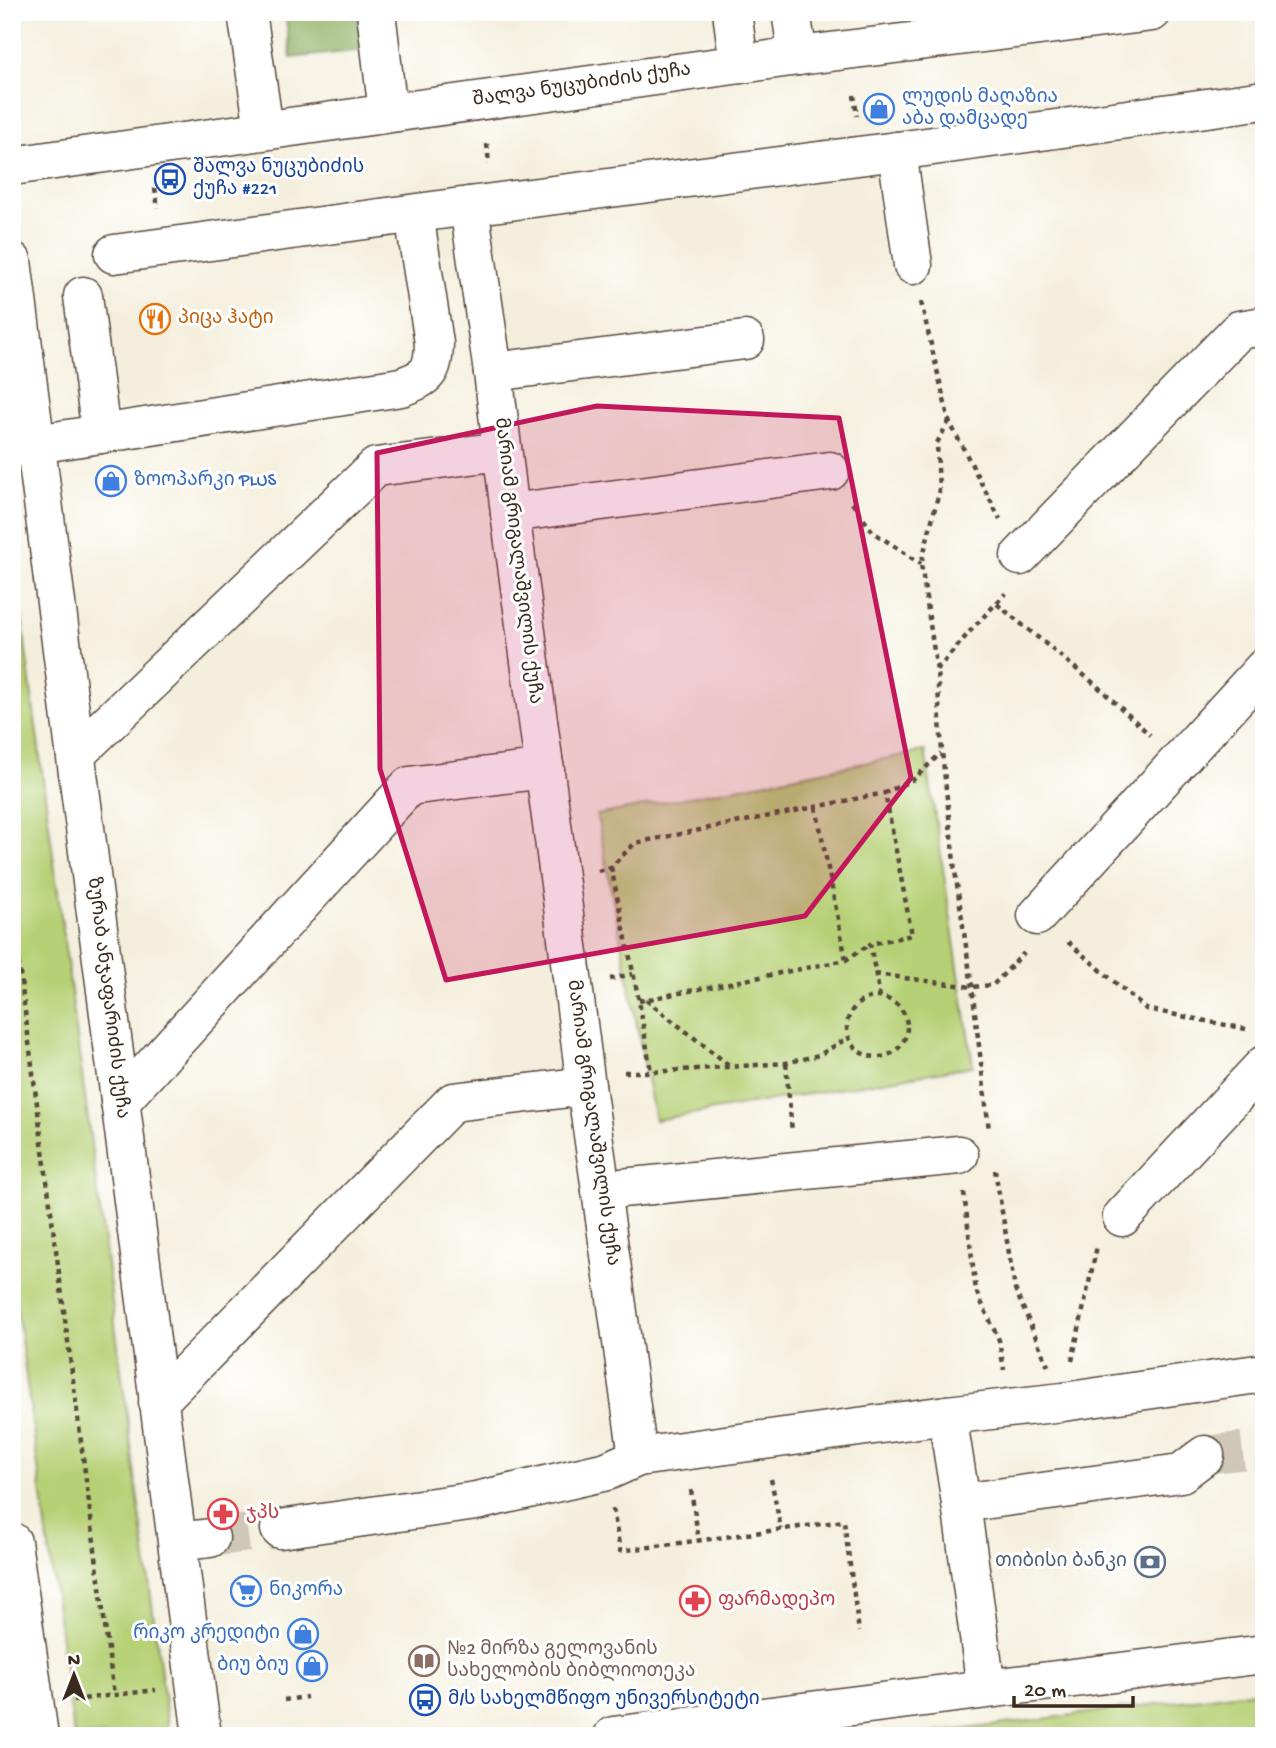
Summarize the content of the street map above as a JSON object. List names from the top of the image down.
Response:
{
  "streets": {
    "main road": ["შალვა ნუცუბიძის ქუჩა", "მარიამ გრიგალაშვილის ქუჩა", "ზურაბ ანჯაფარიძის ქუჩა"]
  },
  "places": {
    "shop": [
      "ლუდის მაღაზია აბა დამცადე",
      "ზოოპარკი PLUS",
      "რიკო კრედიტი",
      "ბიუ ბიუ"
    ],
    "bus stop": ["შალვა ნუცუბიძის ქუჩა #221", "მ/ს სახელმწიფო უნივერსიტეტი"],
    "restaurant": ["პიცა ჰატი"],
    "pharmacy": ["ჯპს", "ფარმადეპო"],
    "bank": ["თიბისი ბანკი"],
    "supermarket": ["ნიკორა"],
    "library": ["№2 მირზა გელოვანის სახელობის ბიბლიოთეკა"]
  },
  "scale_bar": "20 m",
  "north": "top"
}
